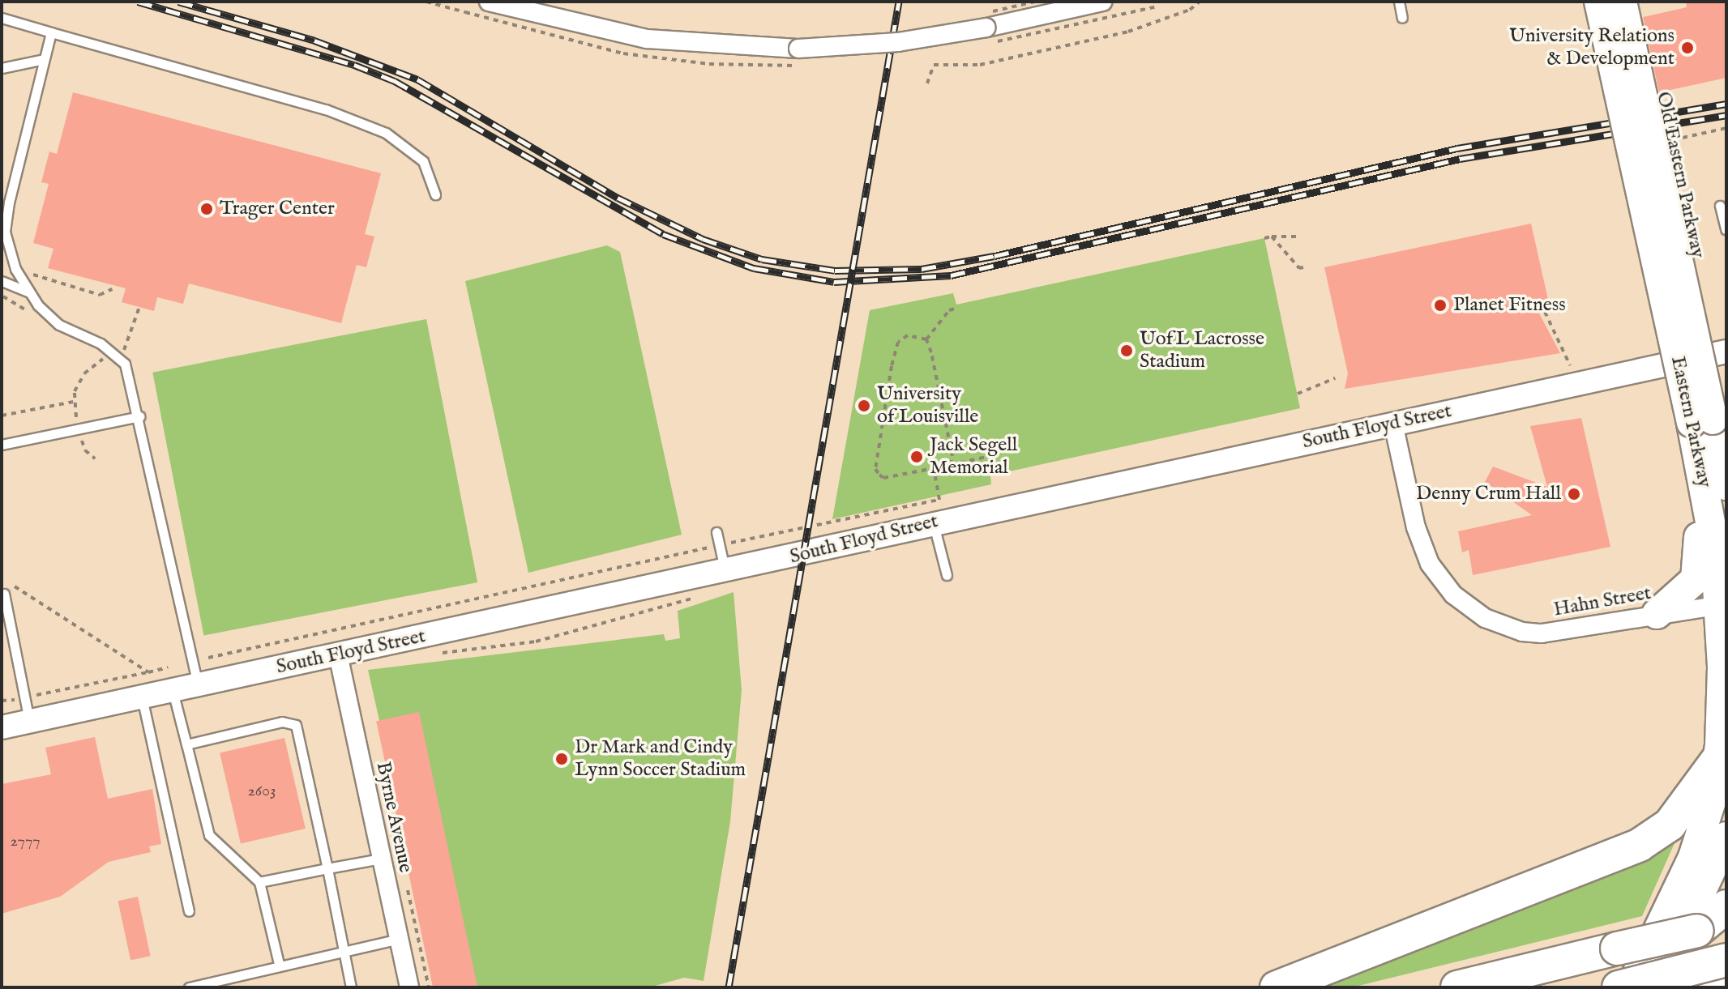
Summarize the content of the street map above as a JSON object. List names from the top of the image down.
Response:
{
  "streets": {
    "main road": ["Eastern Parkway"],
    "street": [
      "Old Eastern Parkway",
      "South Floyd Street",
      "Hahn Street",
      "Byrne Avenue"
    ]
  },
  "crossings": [
    ["Old Eastern Parkway", "Eastern Parkway"],
    ["Old Eastern Parkway", "South Floyd Street"],
    ["Eastern Parkway", "Hahn Street"],
    ["South Floyd Street", "Hahn Street"],
    ["South Floyd Street", "Byrne Avenue"]
  ],
  "places": [
    "University Relations & Development",
    "Trager Center",
    "Planet Fitness",
    "UofL Lacrosse Stadium",
    "University of Louisville",
    "Jack Segell Memorial",
    "Denny Crum Hall",
    "Dr Mark and Cindy Lynn Soccer Stadium"
  ],
  "house_numbers": ["2603", "2777"]
}
